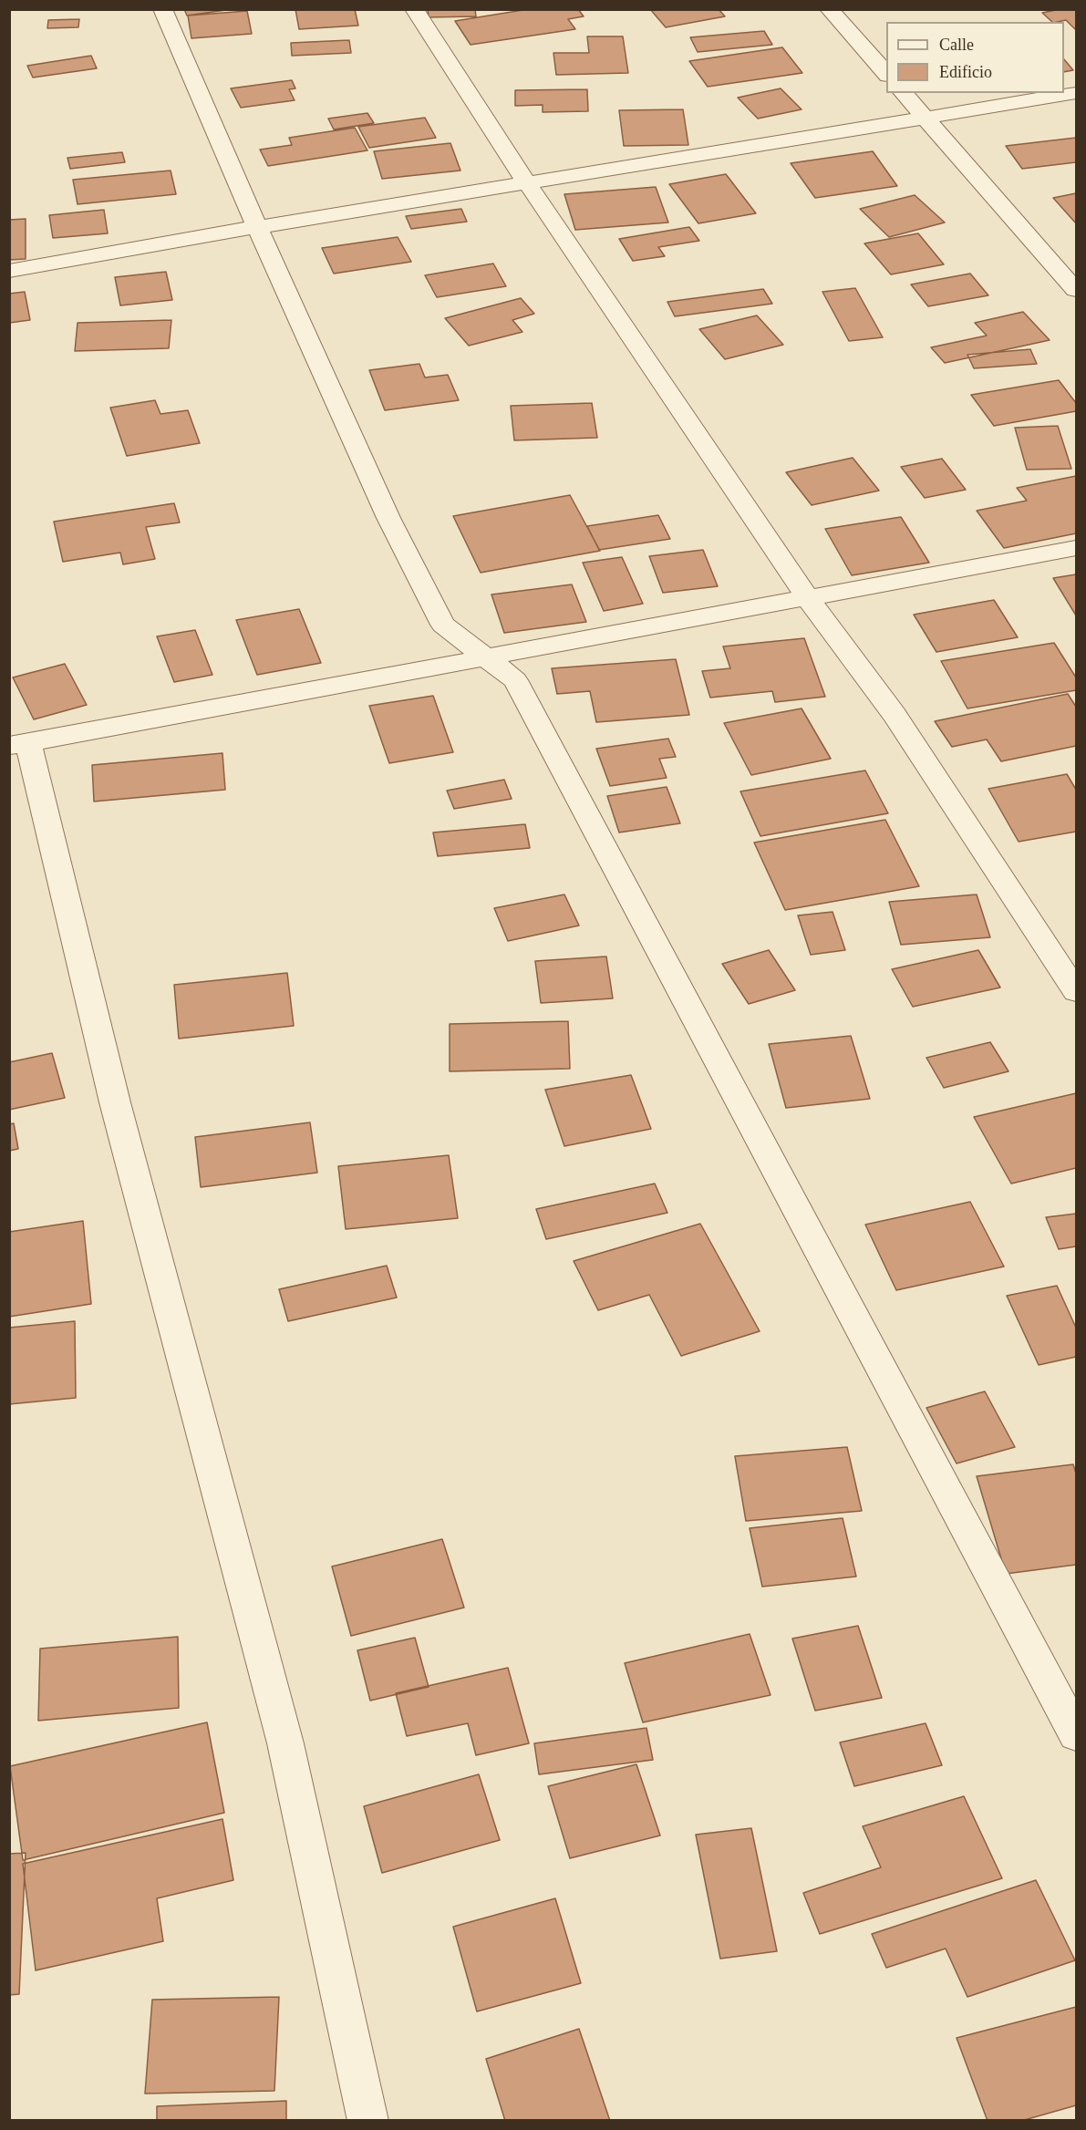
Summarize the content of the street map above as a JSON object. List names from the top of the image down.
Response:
{
  "legend": ["Calle", "Edificio"]
}
